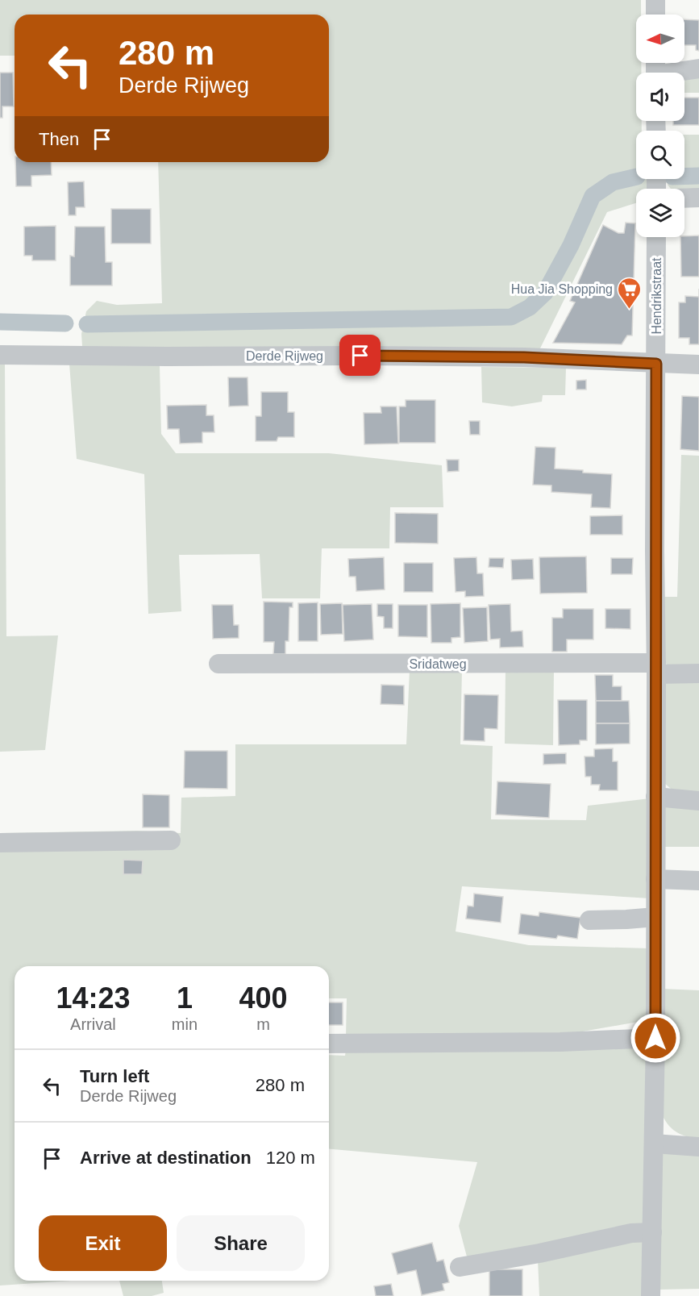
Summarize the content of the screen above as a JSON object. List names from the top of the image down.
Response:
{
  "streets": {
    "street": ["Hendrikstraat", "Derde Rijweg", "Sridatweg"]
  },
  "crossings": [
    ["Hendrikstraat", "Derde Rijweg"],
    ["Hendrikstraat", "Sridatweg"]
  ],
  "places": {
    "supermarket": ["Hua Jia Shopping"]
  },
  "north": "left",
  "page": {
    "turn": ["280 m", "Derde Rijweg"],
    "then": "Then",
    "eta": [
      "14:23",
      "Arrival",
      "1",
      "min",
      "400",
      "m"
    ],
    "list": [
      {
        "name": "Turn left",
        "note": "Derde Rijweg",
        "value": "280 m"
      },
      {
        "name": "Arrive at destination",
        "value": "120 m"
      }
    ],
    "buttons": ["Exit", "Share"]
  }
}
